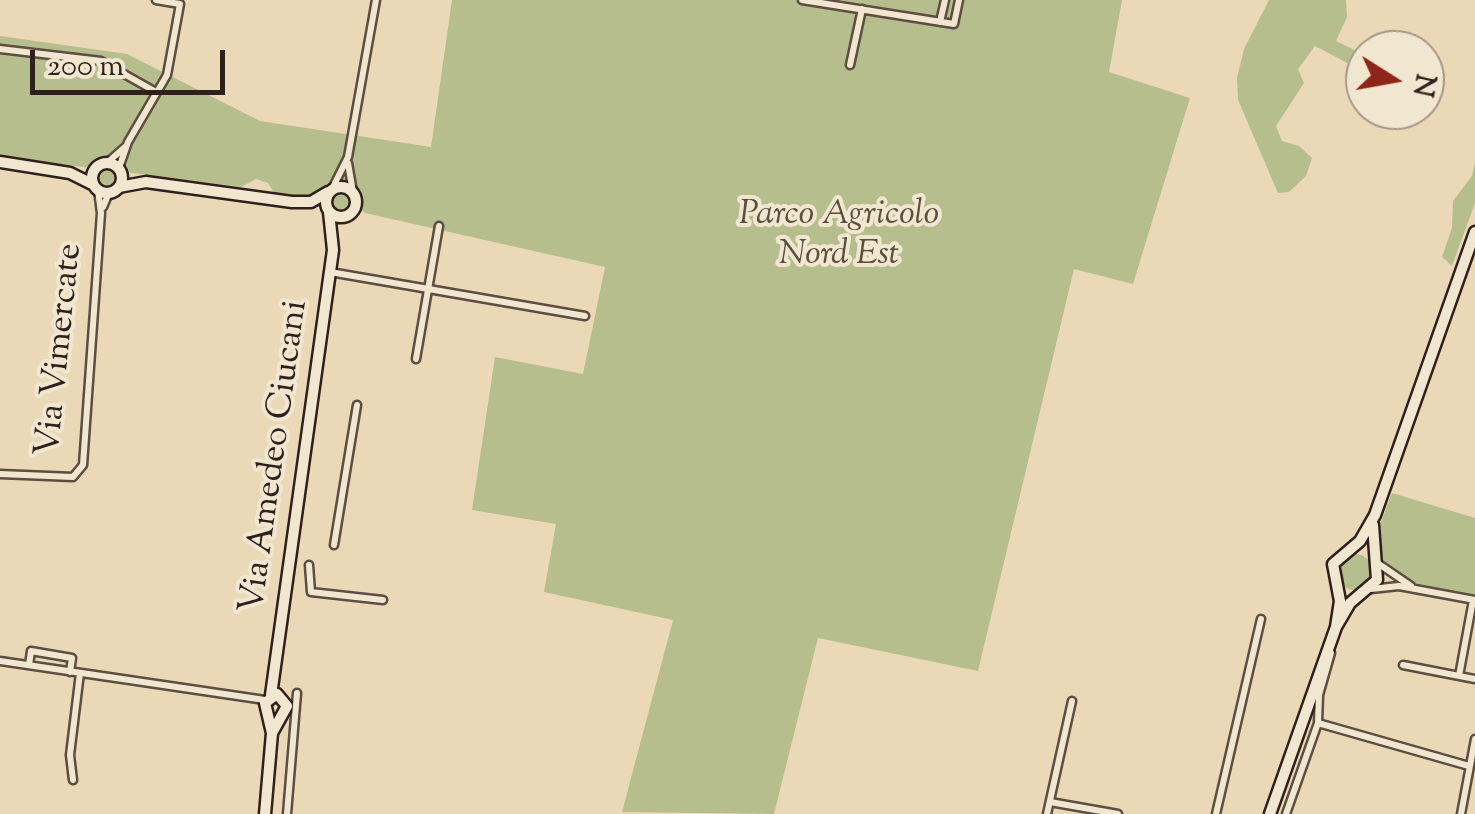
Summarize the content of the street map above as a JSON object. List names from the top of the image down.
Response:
{
  "streets": {
    "main road": ["Via Amedeo Ciucani"],
    "street": ["Via Vimercate"]
  },
  "parks": ["Parco Agricolo Nord Est"],
  "scale_bar": "200 m",
  "north": "right"
}
